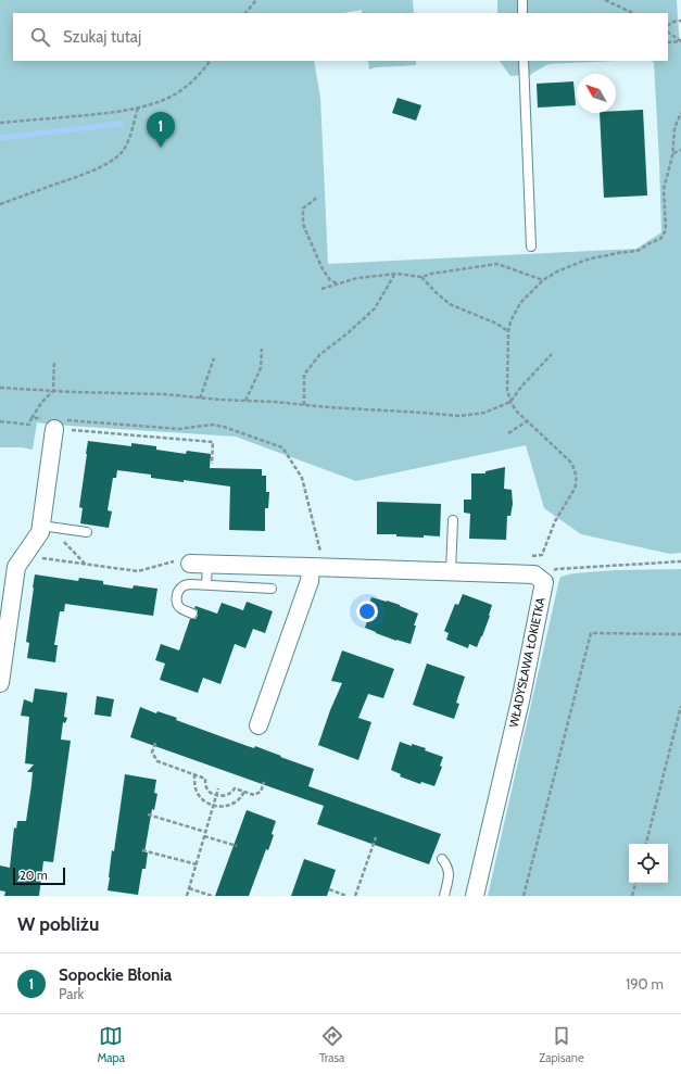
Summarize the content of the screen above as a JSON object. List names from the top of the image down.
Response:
{
  "streets": {
    "street": ["WŁADYSŁAWA ŁOKIETKA"]
  },
  "scale_bar": "20 m",
  "north": "top left",
  "page": {
    "search": "Szukaj tutaj",
    "pins": "1",
    "scale": "20 m",
    "heading": "W pobliżu",
    "list": [
      {
        "mark": "1",
        "name": "Sopockie Błonia",
        "note": "Park",
        "value": "190 m"
      }
    ],
    "nav": ["Mapa", "Trasa", "Zapisane"]
  }
}
